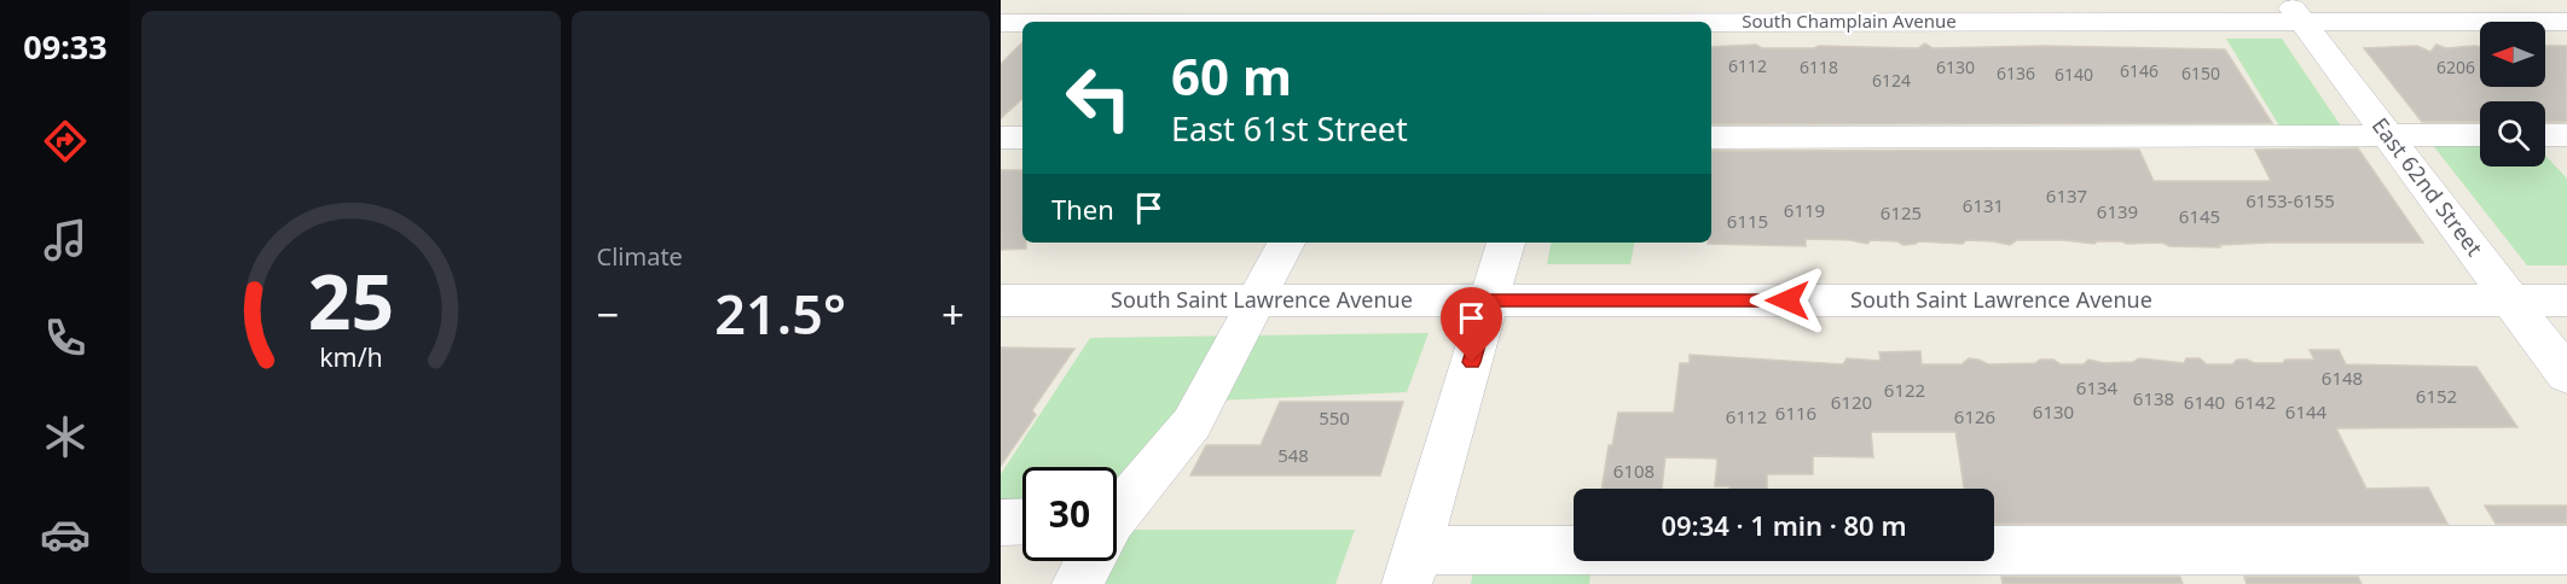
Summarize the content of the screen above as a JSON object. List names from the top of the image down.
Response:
{
  "streets": {
    "street": ["South Champlain Avenue", "East 62nd Street", "South Saint Lawrence Avenue"]
  },
  "crossings": [
    ["South Champlain Avenue", "East 62nd Street"],
    ["East 62nd Street", "South Saint Lawrence Avenue"]
  ],
  "house_numbers": [
    "6112",
    "6118",
    "6130",
    "6206",
    "6146",
    "6136",
    "6150",
    "6140",
    "6124",
    "6137",
    "6153-6155",
    "6131",
    "6119",
    "6139",
    "6125",
    "6145",
    "6115",
    "6148",
    "6134",
    "6122",
    "6152",
    "6138",
    "6120",
    "6140",
    "6142",
    "6130",
    "6144",
    "6116",
    "6112",
    "6126",
    "550",
    "548",
    "6108"
  ],
  "north": "left",
  "page": {
    "tabs": "09:33",
    "tile": "Climate",
    "turn": ["60 m", "East 61st Street"],
    "then": "Then",
    "heat": ["−", "21.5°", "+"],
    "limit": "30",
    "trip": "09:34 · 1 min · 80 m",
    "gauge": ["25", "km/h"]
  }
}
